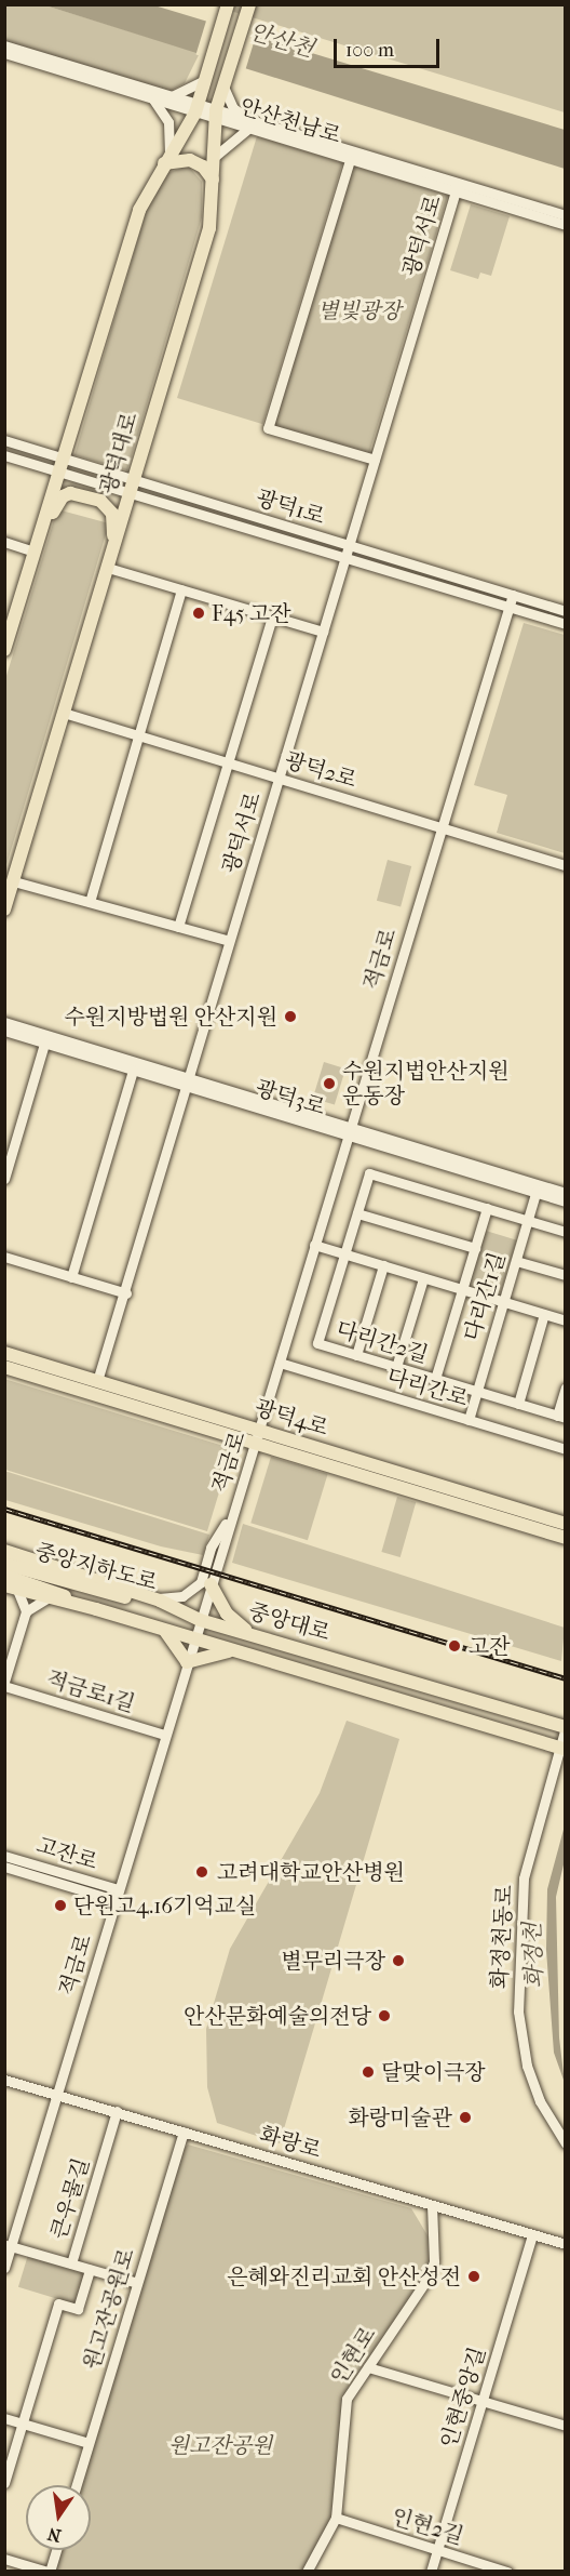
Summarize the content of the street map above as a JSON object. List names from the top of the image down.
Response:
{
  "streets": {
    "main road": [
      "광덕대로",
      "광덕4로",
      "중앙지하도로",
      "중앙대로"
    ],
    "street": [
      "안산천남로",
      "광덕서로",
      "광덕1로",
      "광덕2로",
      "적금로",
      "광덕3로",
      "다리간1길",
      "다리간2길",
      "다리간로",
      "적금로1길",
      "고잔로",
      "화정천동로",
      "화랑로",
      "큰우물길",
      "원고잔공원로",
      "인현로",
      "인현중앙길",
      "인현2길"
    ]
  },
  "crossings": [
    ["안산천남로", "광덕서로"],
    ["안산천남로", "광덕대로"],
    ["광덕서로", "광덕1로"],
    ["광덕서로", "광덕2로"],
    ["광덕서로", "광덕3로"],
    ["광덕서로", "광덕4로"],
    ["광덕대로", "광덕1로"],
    ["광덕대로", "광덕2로"],
    ["광덕1로", "적금로"],
    ["광덕2로", "적금로"],
    ["적금로", "광덕3로"],
    ["적금로", "다리간로"],
    ["적금로", "광덕4로"],
    ["적금로", "중앙대로"],
    ["적금로", "적금로1길"],
    ["적금로", "고잔로"],
    ["적금로", "화랑로"],
    ["광덕3로", "다리간1길"],
    ["다리간1길", "다리간2길"],
    ["다리간1길", "다리간로"],
    ["중앙지하도로", "중앙대로"],
    ["중앙대로", "화정천동로"],
    ["화랑로", "큰우물길"],
    ["화랑로", "원고잔공원로"],
    ["화랑로", "인현로"],
    ["화랑로", "인현중앙길"],
    ["큰우물길", "원고잔공원로"],
    ["인현로", "인현2길"],
    ["인현중앙길", "인현2길"]
  ],
  "water": ["안산천", "화정천"],
  "parks": ["별빛광장", "원고잔공원"],
  "places": [
    "F45 고잔",
    "수원지방법원 안산지원",
    "수원지법안산지원 운동장",
    "고잔",
    "고려대학교안산병원",
    "단원고4.16기억교실",
    "별무리극장",
    "안산문화예술의전당",
    "달맞이극장",
    "화랑미술관",
    "은혜와진리교회 안산성전"
  ],
  "scale_bar": "100 m",
  "north": "bottom"
}
